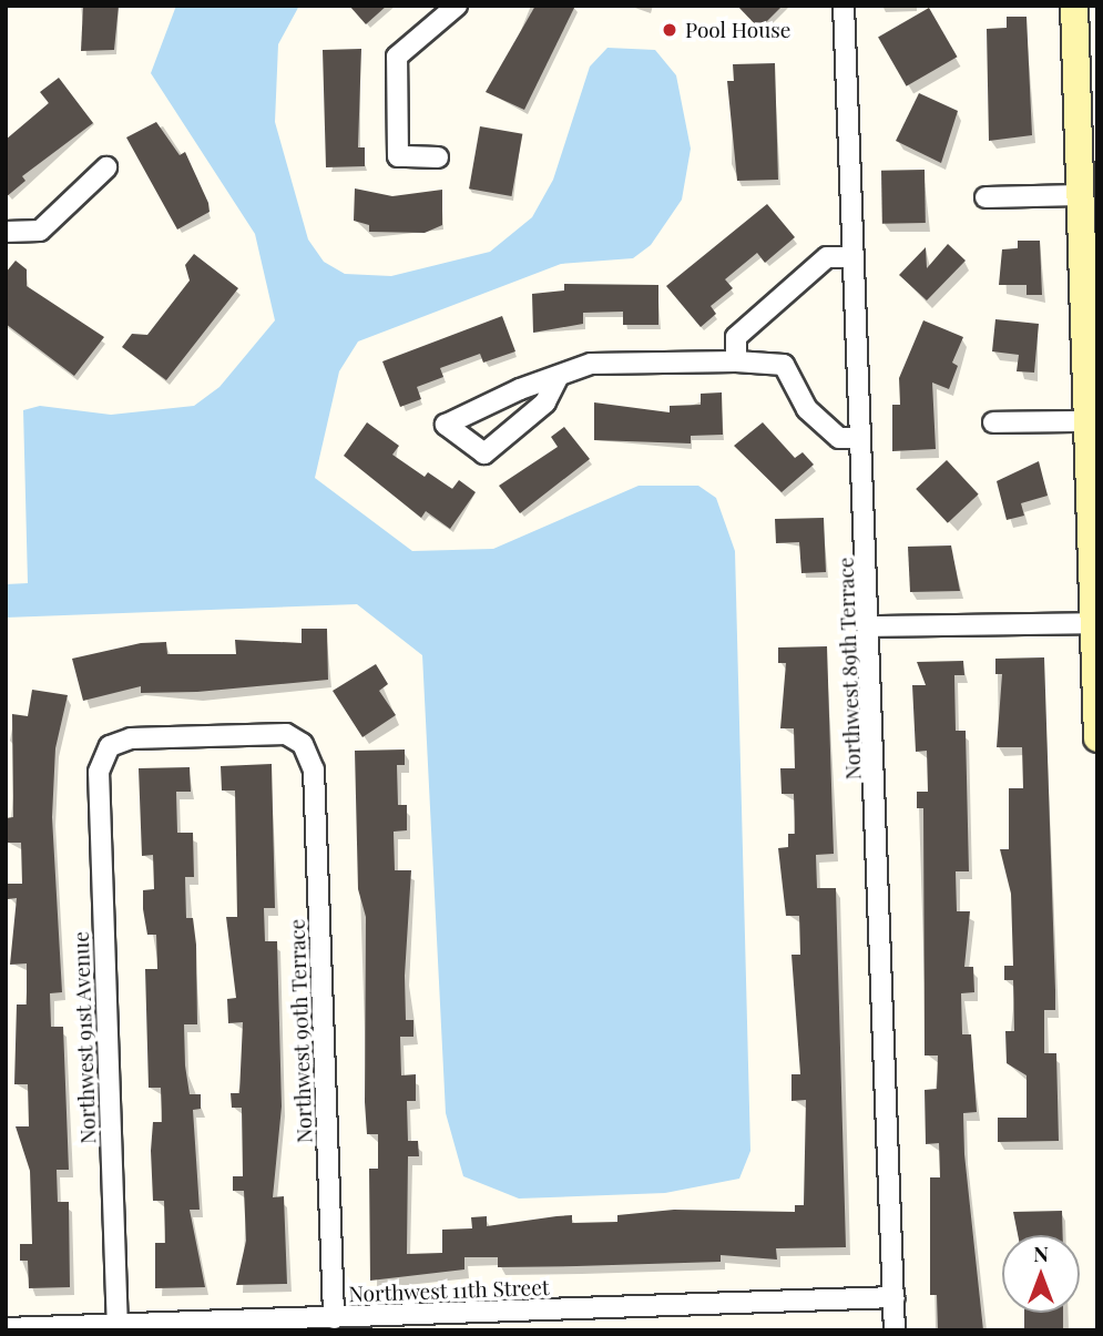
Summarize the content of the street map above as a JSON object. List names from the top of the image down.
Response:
{
  "streets": {
    "street": [
      "Northwest 89th Terrace",
      "Northwest 90th Terrace",
      "Northwest 91st Avenue",
      "Northwest 11th Street"
    ]
  },
  "crossings": [
    ["Northwest 89th Terrace", "Northwest 11th Street"],
    ["Northwest 90th Terrace", "Northwest 91st Avenue"],
    ["Northwest 90th Terrace", "Northwest 11th Street"],
    ["Northwest 91st Avenue", "Northwest 11th Street"]
  ],
  "places": ["Pool House"],
  "north": "top"
}
